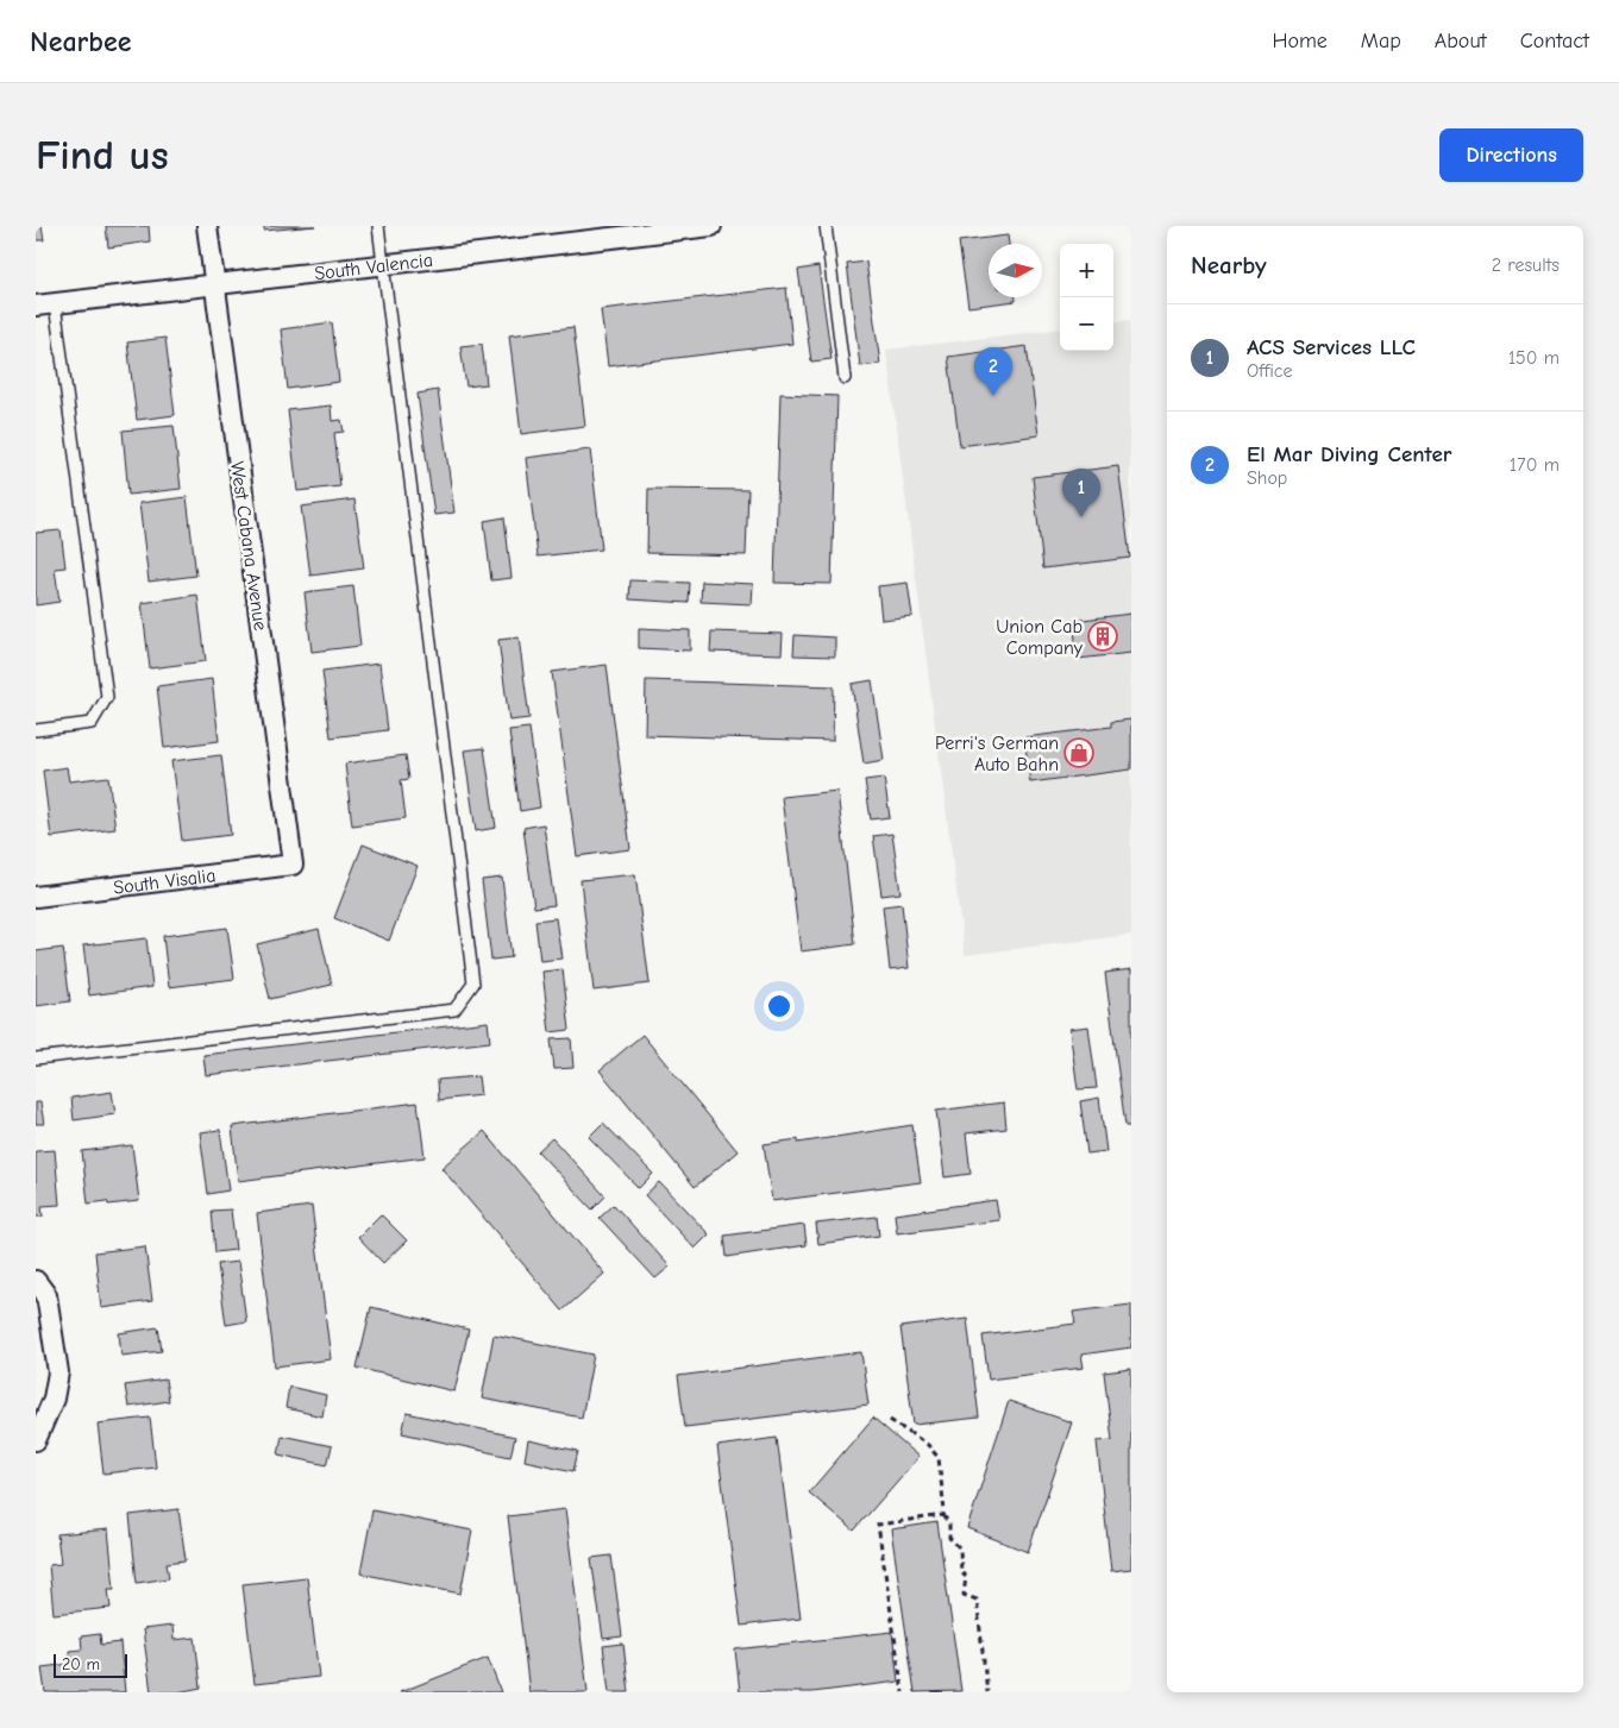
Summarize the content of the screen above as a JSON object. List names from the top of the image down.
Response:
{
  "streets": {
    "street": ["South Valencia", "West Cabana Avenue", "South Visalia"]
  },
  "crossings": [
    ["South Valencia", "West Cabana Avenue"],
    ["West Cabana Avenue", "South Visalia"]
  ],
  "places": {
    "building": ["Union Cab Company"],
    "shop": ["Perri's German Auto Bahn"]
  },
  "scale_bar": "20 m",
  "north": "right",
  "page": {
    "header": "Nearbee",
    "nav": [
      "Home",
      "Map",
      "About",
      "Contact"
    ],
    "buttons": "Directions",
    "title": "Find us",
    "heading": ["Nearby", "2 results"],
    "map_buttons": ["+", "−"],
    "list": [
      {
        "mark": "1",
        "name": "ACS Services LLC",
        "note": "Office",
        "value": "150 m"
      },
      {
        "mark": "2",
        "name": "El Mar Diving Center",
        "note": "Shop",
        "value": "170 m"
      }
    ],
    "pins": ["2", "1"],
    "scale": "20 m"
  }
}
